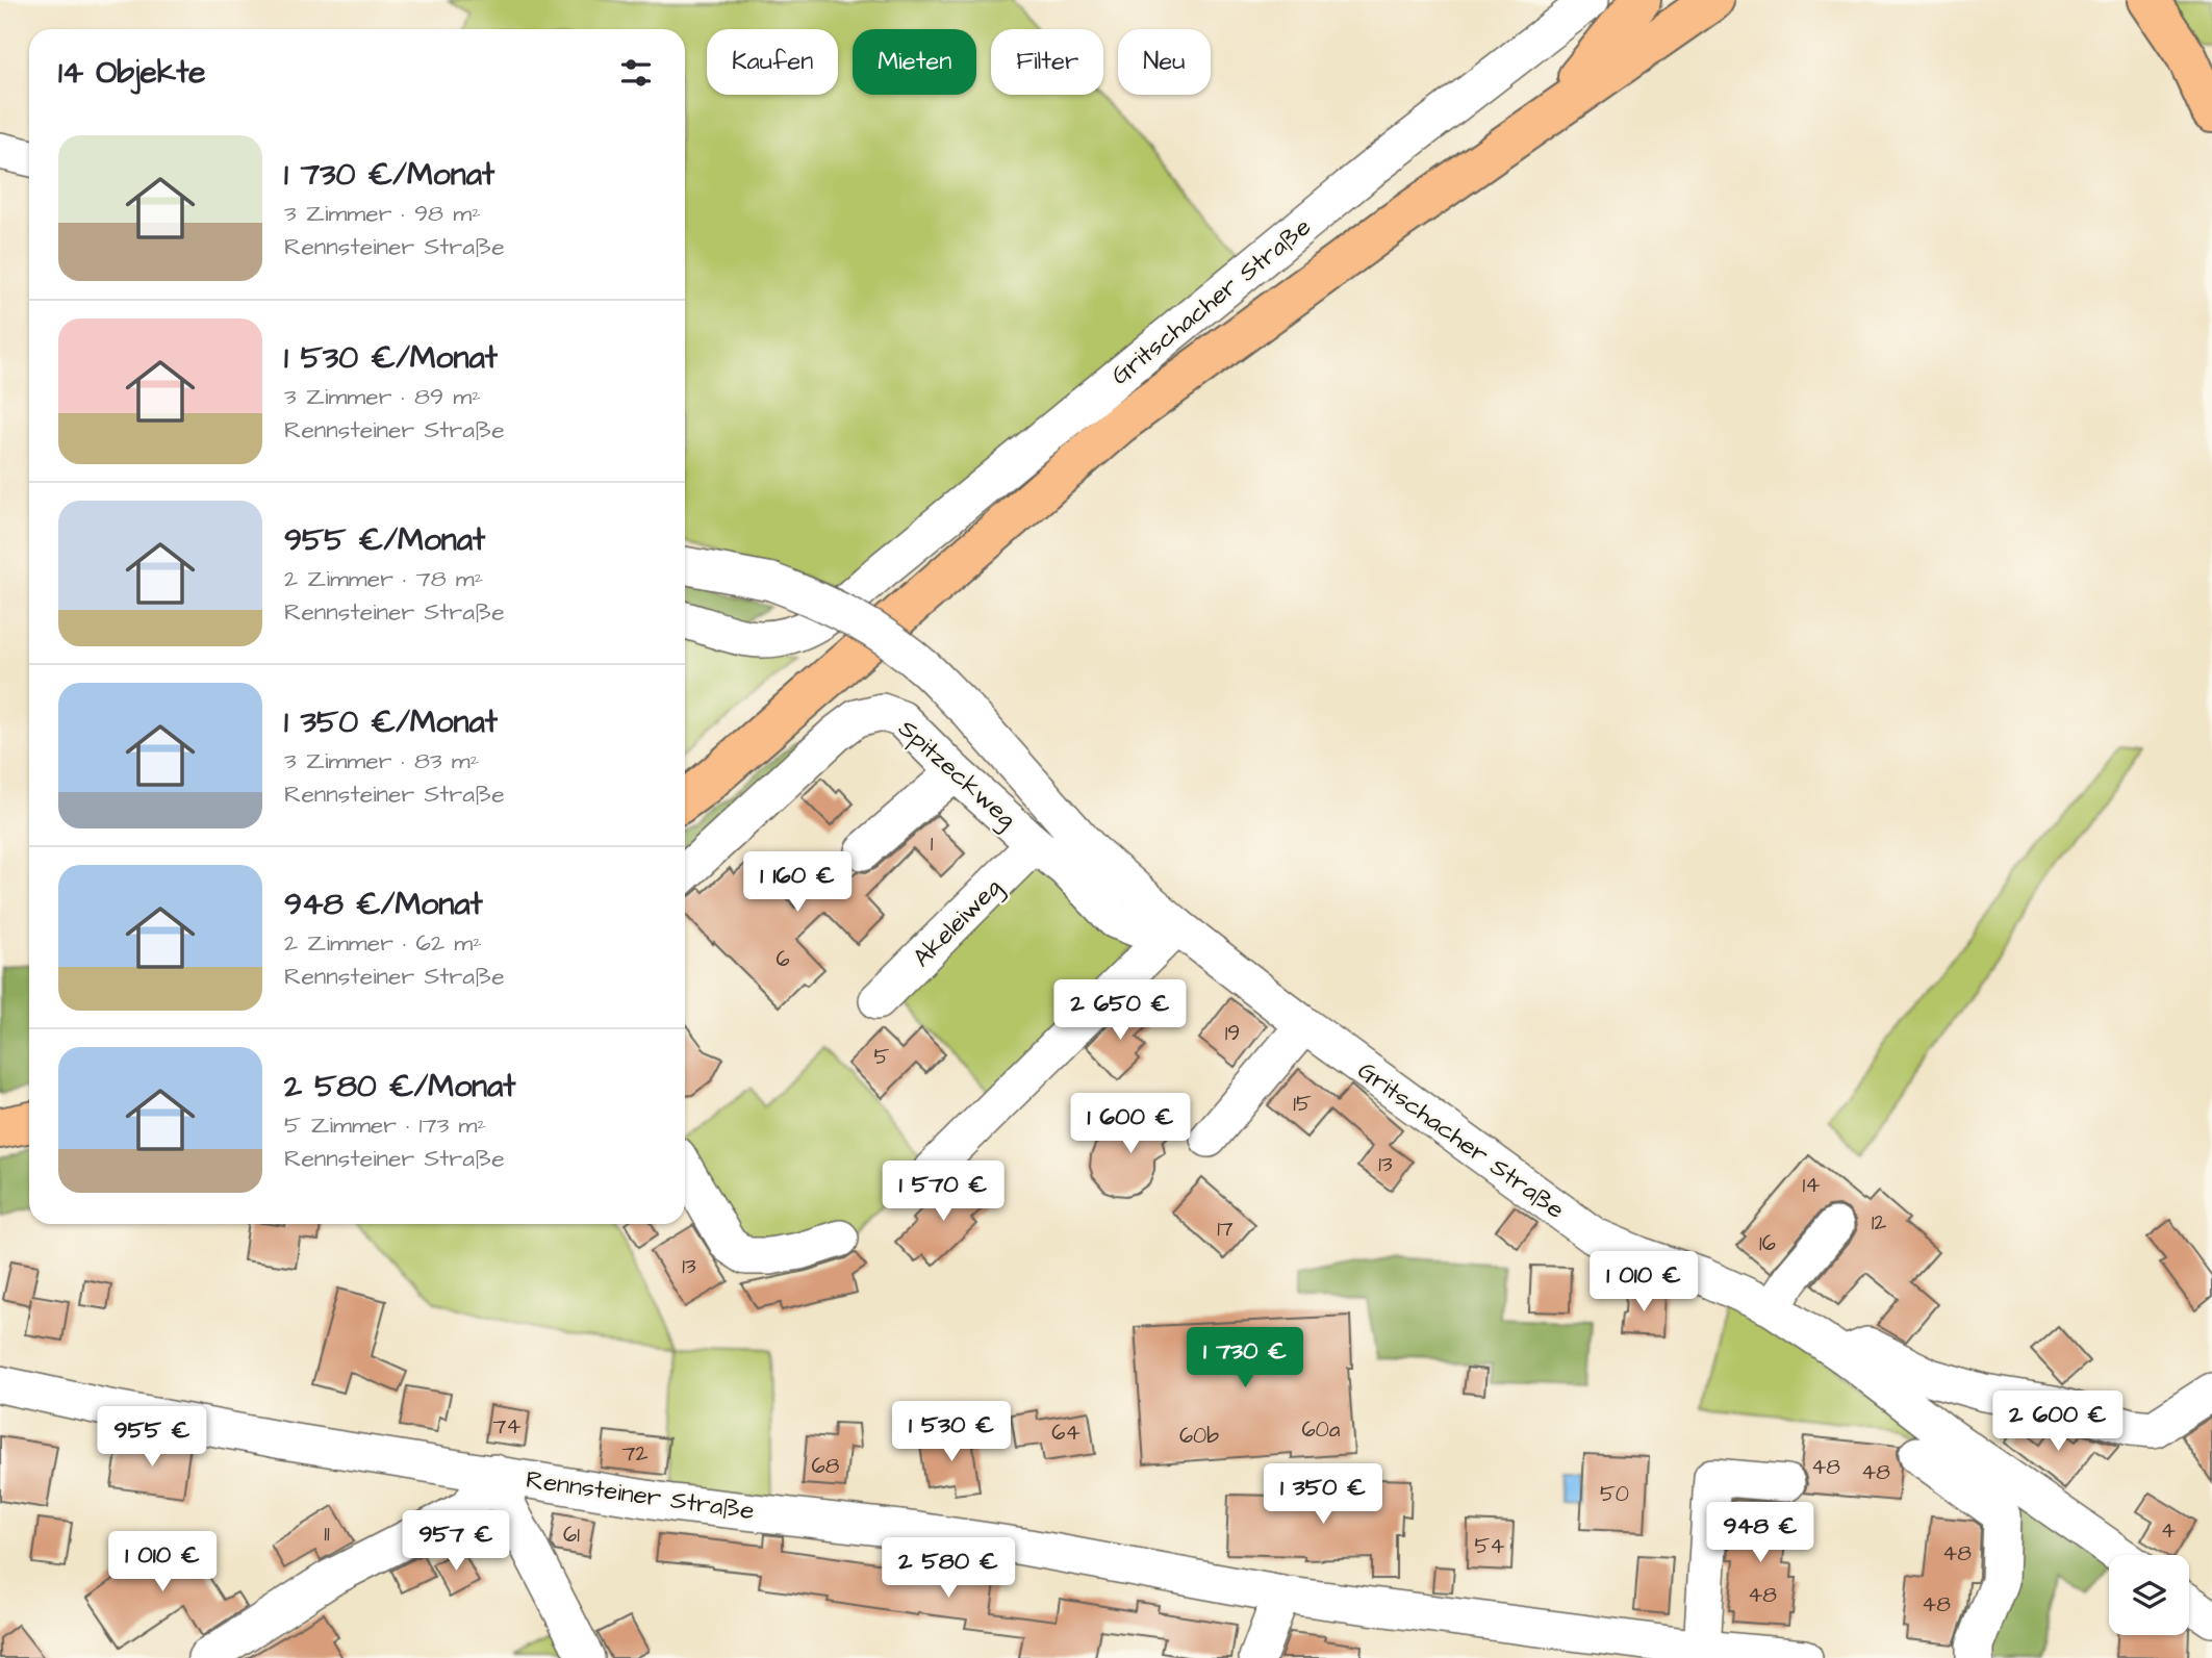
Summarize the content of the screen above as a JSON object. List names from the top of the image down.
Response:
{
  "streets": {
    "street": [
      "Gritschacher Straße",
      "Spitzeckweg",
      "Akeleiweg",
      "Rennsteiner Straße"
    ]
  },
  "crossings": [
    ["Gritschacher Straße", "Spitzeckweg"],
    ["Spitzeckweg", "Akeleiweg"]
  ],
  "house_numbers": [
    "1",
    "6",
    "19",
    "5",
    "15",
    "13",
    "14",
    "12",
    "17",
    "16",
    "13",
    "74",
    "60a",
    "64",
    "60b",
    "72",
    "68",
    "48",
    "48",
    "50",
    "4",
    "11",
    "61",
    "54",
    "48",
    "48",
    "48"
  ],
  "page": {
    "chip": [
      "Kaufen",
      "Mieten",
      "Filter",
      "Neu"
    ],
    "heading": "14 Objekte",
    "list": [
      {
        "name": "1 730 €/Monat",
        "note": "3 Zimmer · 98 m² · Rennsteiner Straße"
      },
      {
        "name": "1 530 €/Monat",
        "note": "3 Zimmer · 89 m² · Rennsteiner Straße"
      },
      {
        "name": "955 €/Monat",
        "note": "2 Zimmer · 78 m² · Rennsteiner Straße"
      },
      {
        "name": "1 350 €/Monat",
        "note": "3 Zimmer · 83 m² · Rennsteiner Straße"
      },
      {
        "name": "948 €/Monat",
        "note": "2 Zimmer · 62 m² · Rennsteiner Straße"
      },
      {
        "name": "2 580 €/Monat",
        "note": "5 Zimmer · 173 m² · Rennsteiner Straße"
      }
    ],
    "price": [
      "1 160 €",
      "2 650 €",
      "1 600 €",
      "1 570 €",
      "1 010 €",
      "1 730 €",
      "2 600 €",
      "1 530 €",
      "955 €",
      "1 350 €",
      "948 €",
      "957 €",
      "1 010 €",
      "2 580 €"
    ]
  }
}
